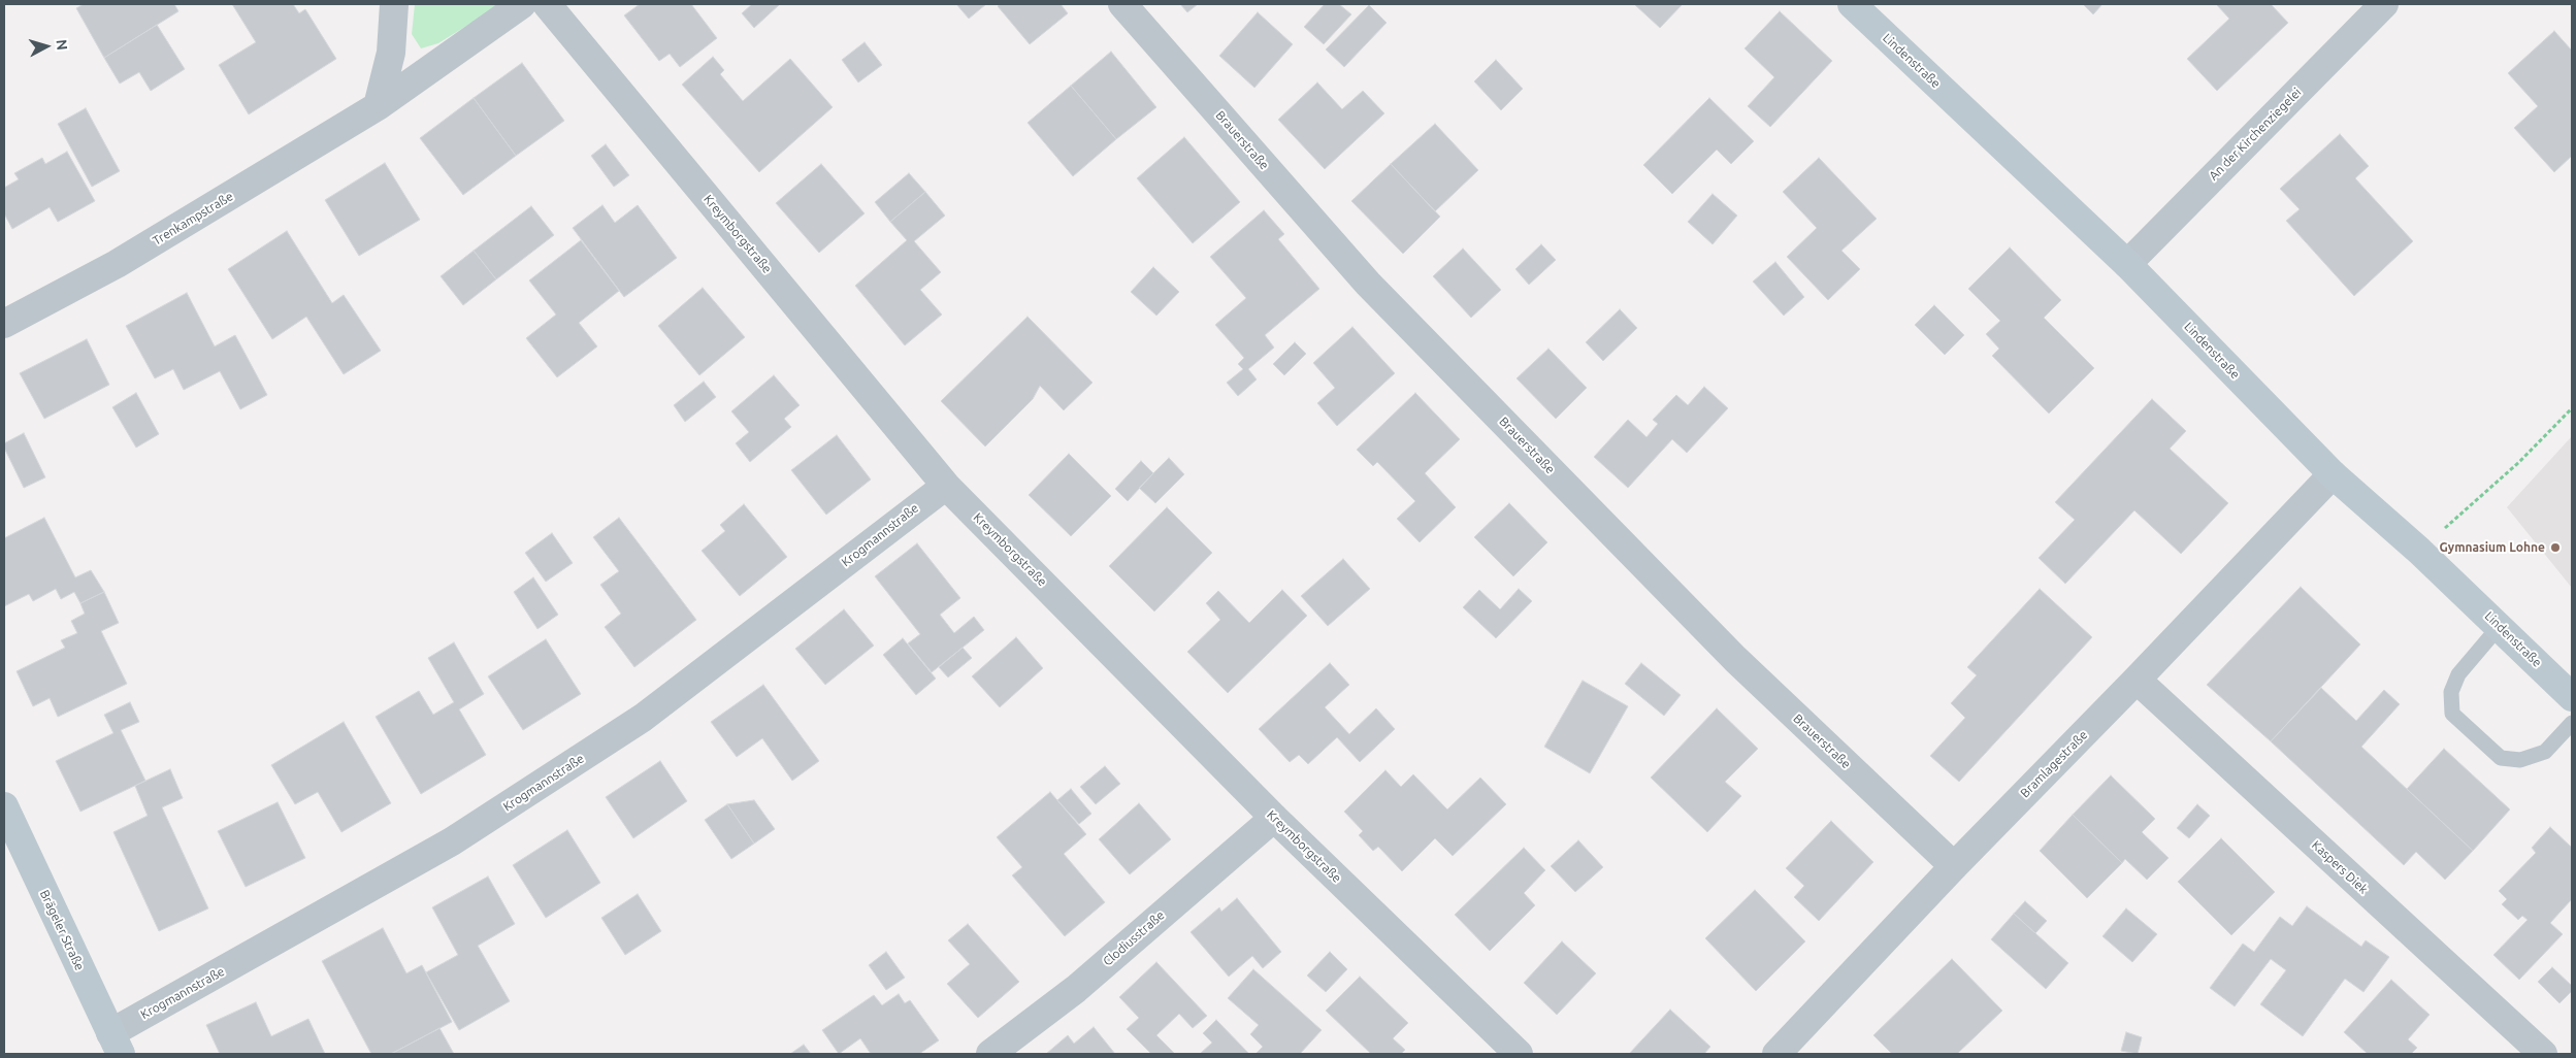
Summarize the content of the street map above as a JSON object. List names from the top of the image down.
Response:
{
  "streets": {
    "street": [
      "Lindenstraße",
      "An der Kirchenziegelei",
      "Brauerstraße",
      "Trenkampstraße",
      "Kreymborgstraße",
      "Krogmannstraße",
      "Bramlagestraße",
      "Kaspers Diek",
      "Brägeler Straße",
      "Clodiusstraße"
    ]
  },
  "crossings": [
    ["Lindenstraße", "An der Kirchenziegelei"],
    ["Lindenstraße", "Bramlagestraße"],
    ["Brauerstraße", "Bramlagestraße"],
    ["Kreymborgstraße", "Krogmannstraße"],
    ["Kreymborgstraße", "Clodiusstraße"],
    ["Krogmannstraße", "Brägeler Straße"],
    ["Bramlagestraße", "Kaspers Diek"]
  ],
  "places": ["Gymnasium Lohne"],
  "north": "right"
}
